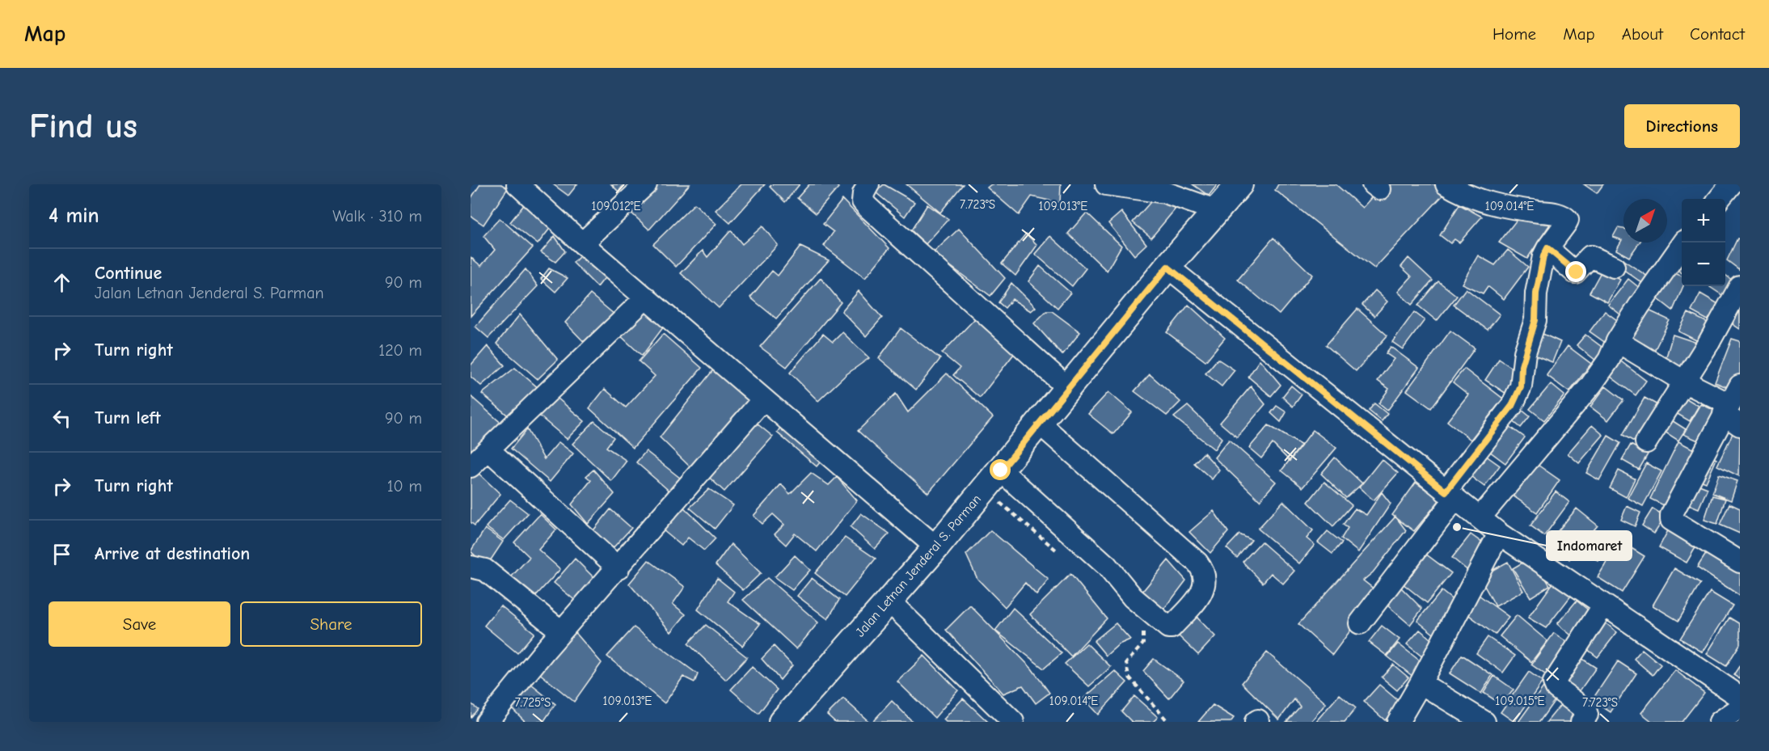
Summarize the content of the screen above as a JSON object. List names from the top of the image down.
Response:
{
  "streets": {
    "main road": ["Jalan Letnan Jenderal S. Parman"]
  },
  "places": ["Indomaret"],
  "north": "top right",
  "page": {
    "header": "Map",
    "nav": [
      "Home",
      "Map",
      "About",
      "Contact"
    ],
    "buttons": [
      "Directions",
      ["Save", "Share"]
    ],
    "title": "Find us",
    "heading": ["4 min", "Walk · 310 m"],
    "map_buttons": ["+", "−"],
    "list": [
      ["Continue", "Jalan Letnan Jenderal S. Parman", "90 m"],
      ["Turn right", "120 m"],
      ["Turn left", "90 m"],
      ["Turn right", "10 m"],
      "Arrive at destination"
    ]
  },
  "coordinates": [
    "7.723°S",
    "109.012°E",
    "109.013°E",
    "109.014°E",
    "109.015°E",
    "7.725°S"
  ]
}
